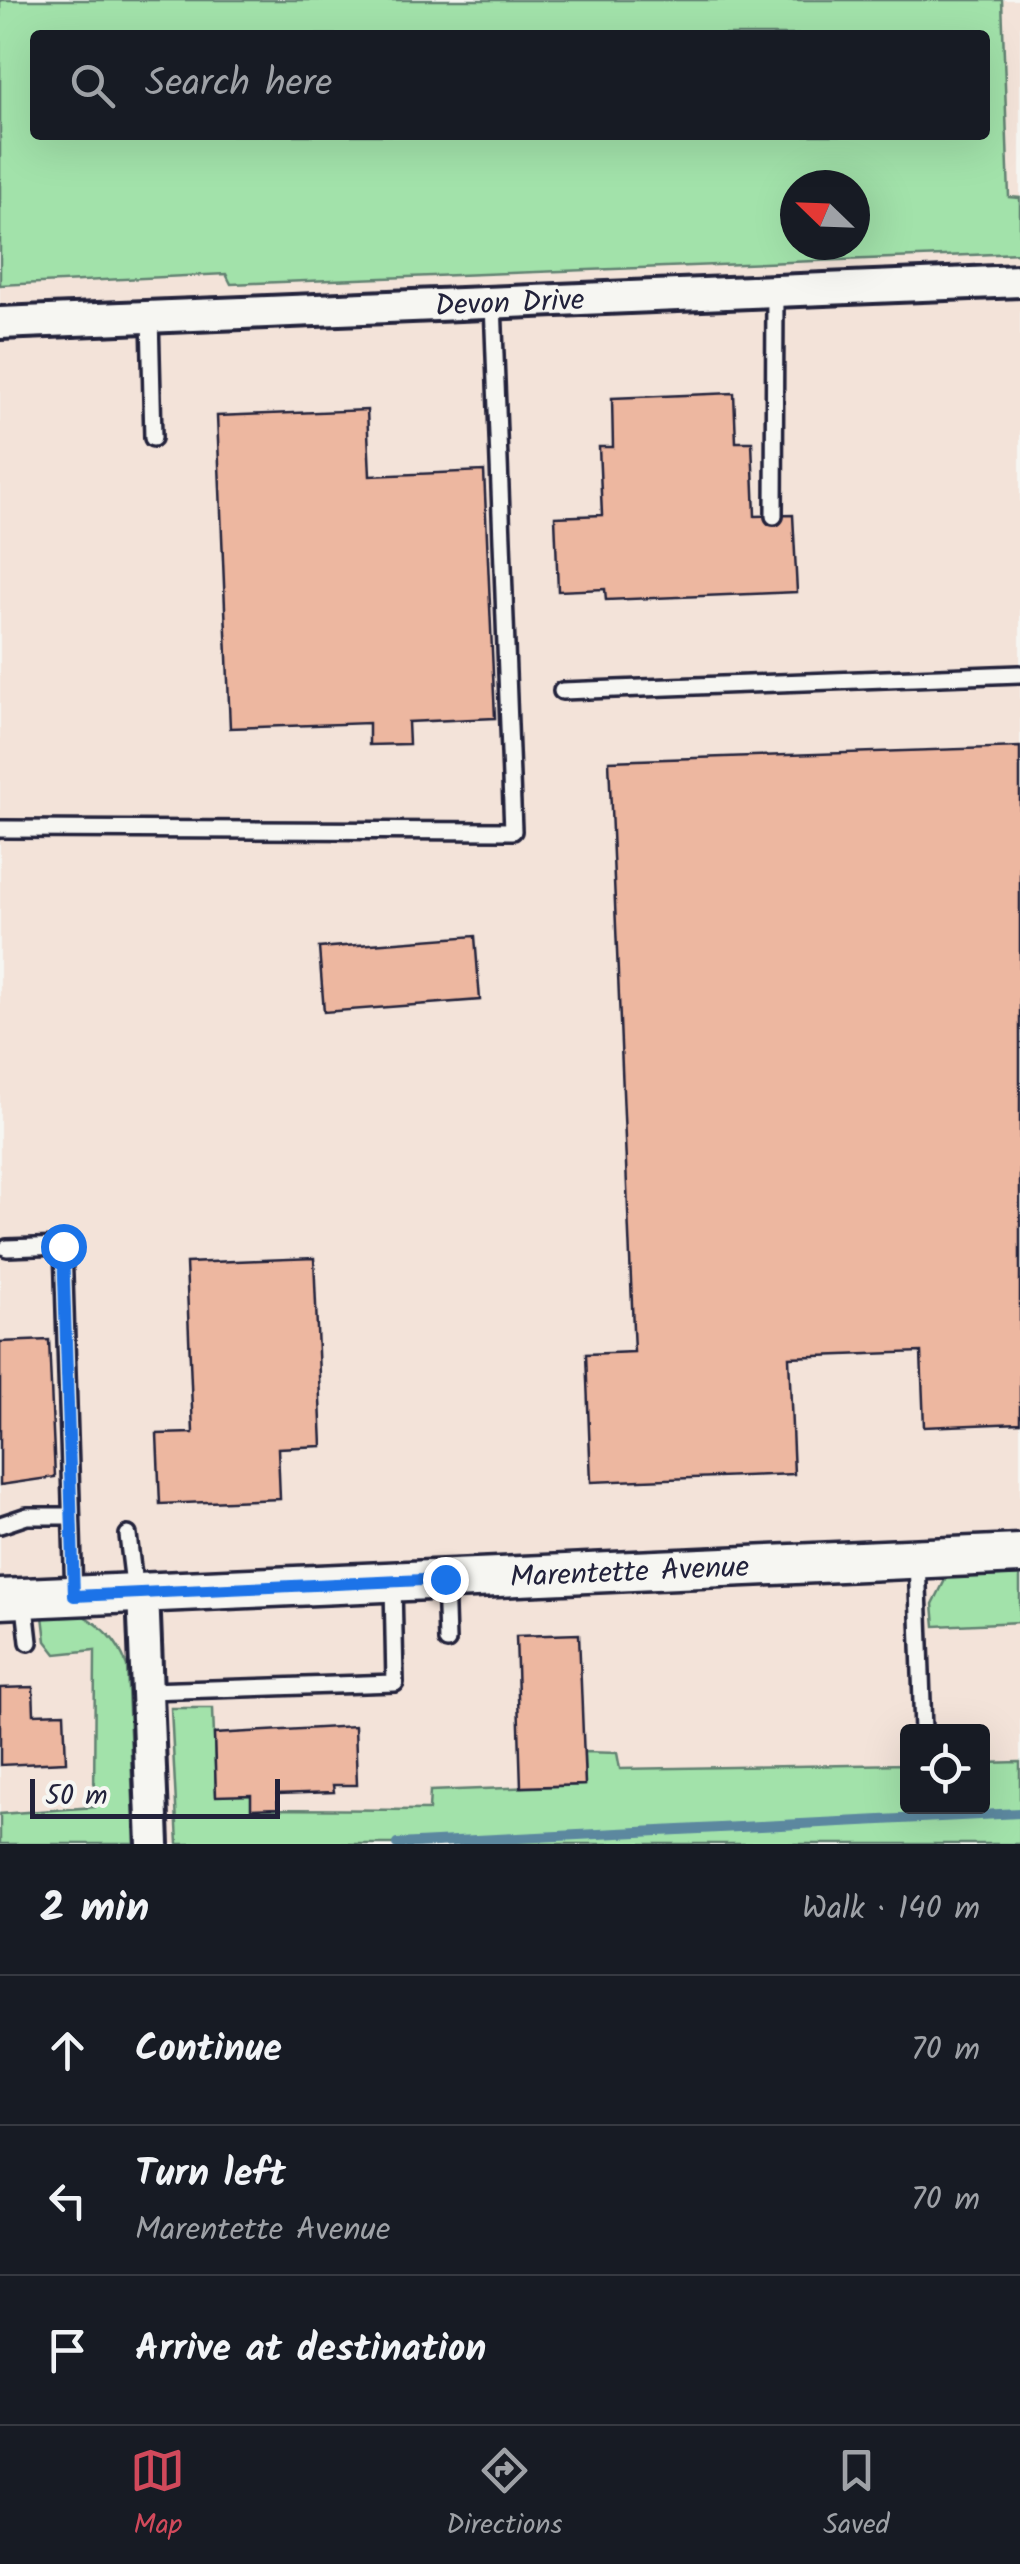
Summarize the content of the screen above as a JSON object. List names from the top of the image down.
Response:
{
  "streets": {
    "street": ["Devon Drive", "Marentette Avenue"]
  },
  "scale_bar": "50 m",
  "north": "top left",
  "page": {
    "search": "Search here",
    "scale": "50 m",
    "heading": ["2 min", "Walk · 140 m"],
    "list": [
      ["Continue", "70 m"],
      ["Turn left", "Marentette Avenue", "70 m"],
      "Arrive at destination"
    ],
    "nav": ["Map", "Directions", "Saved"]
  }
}
